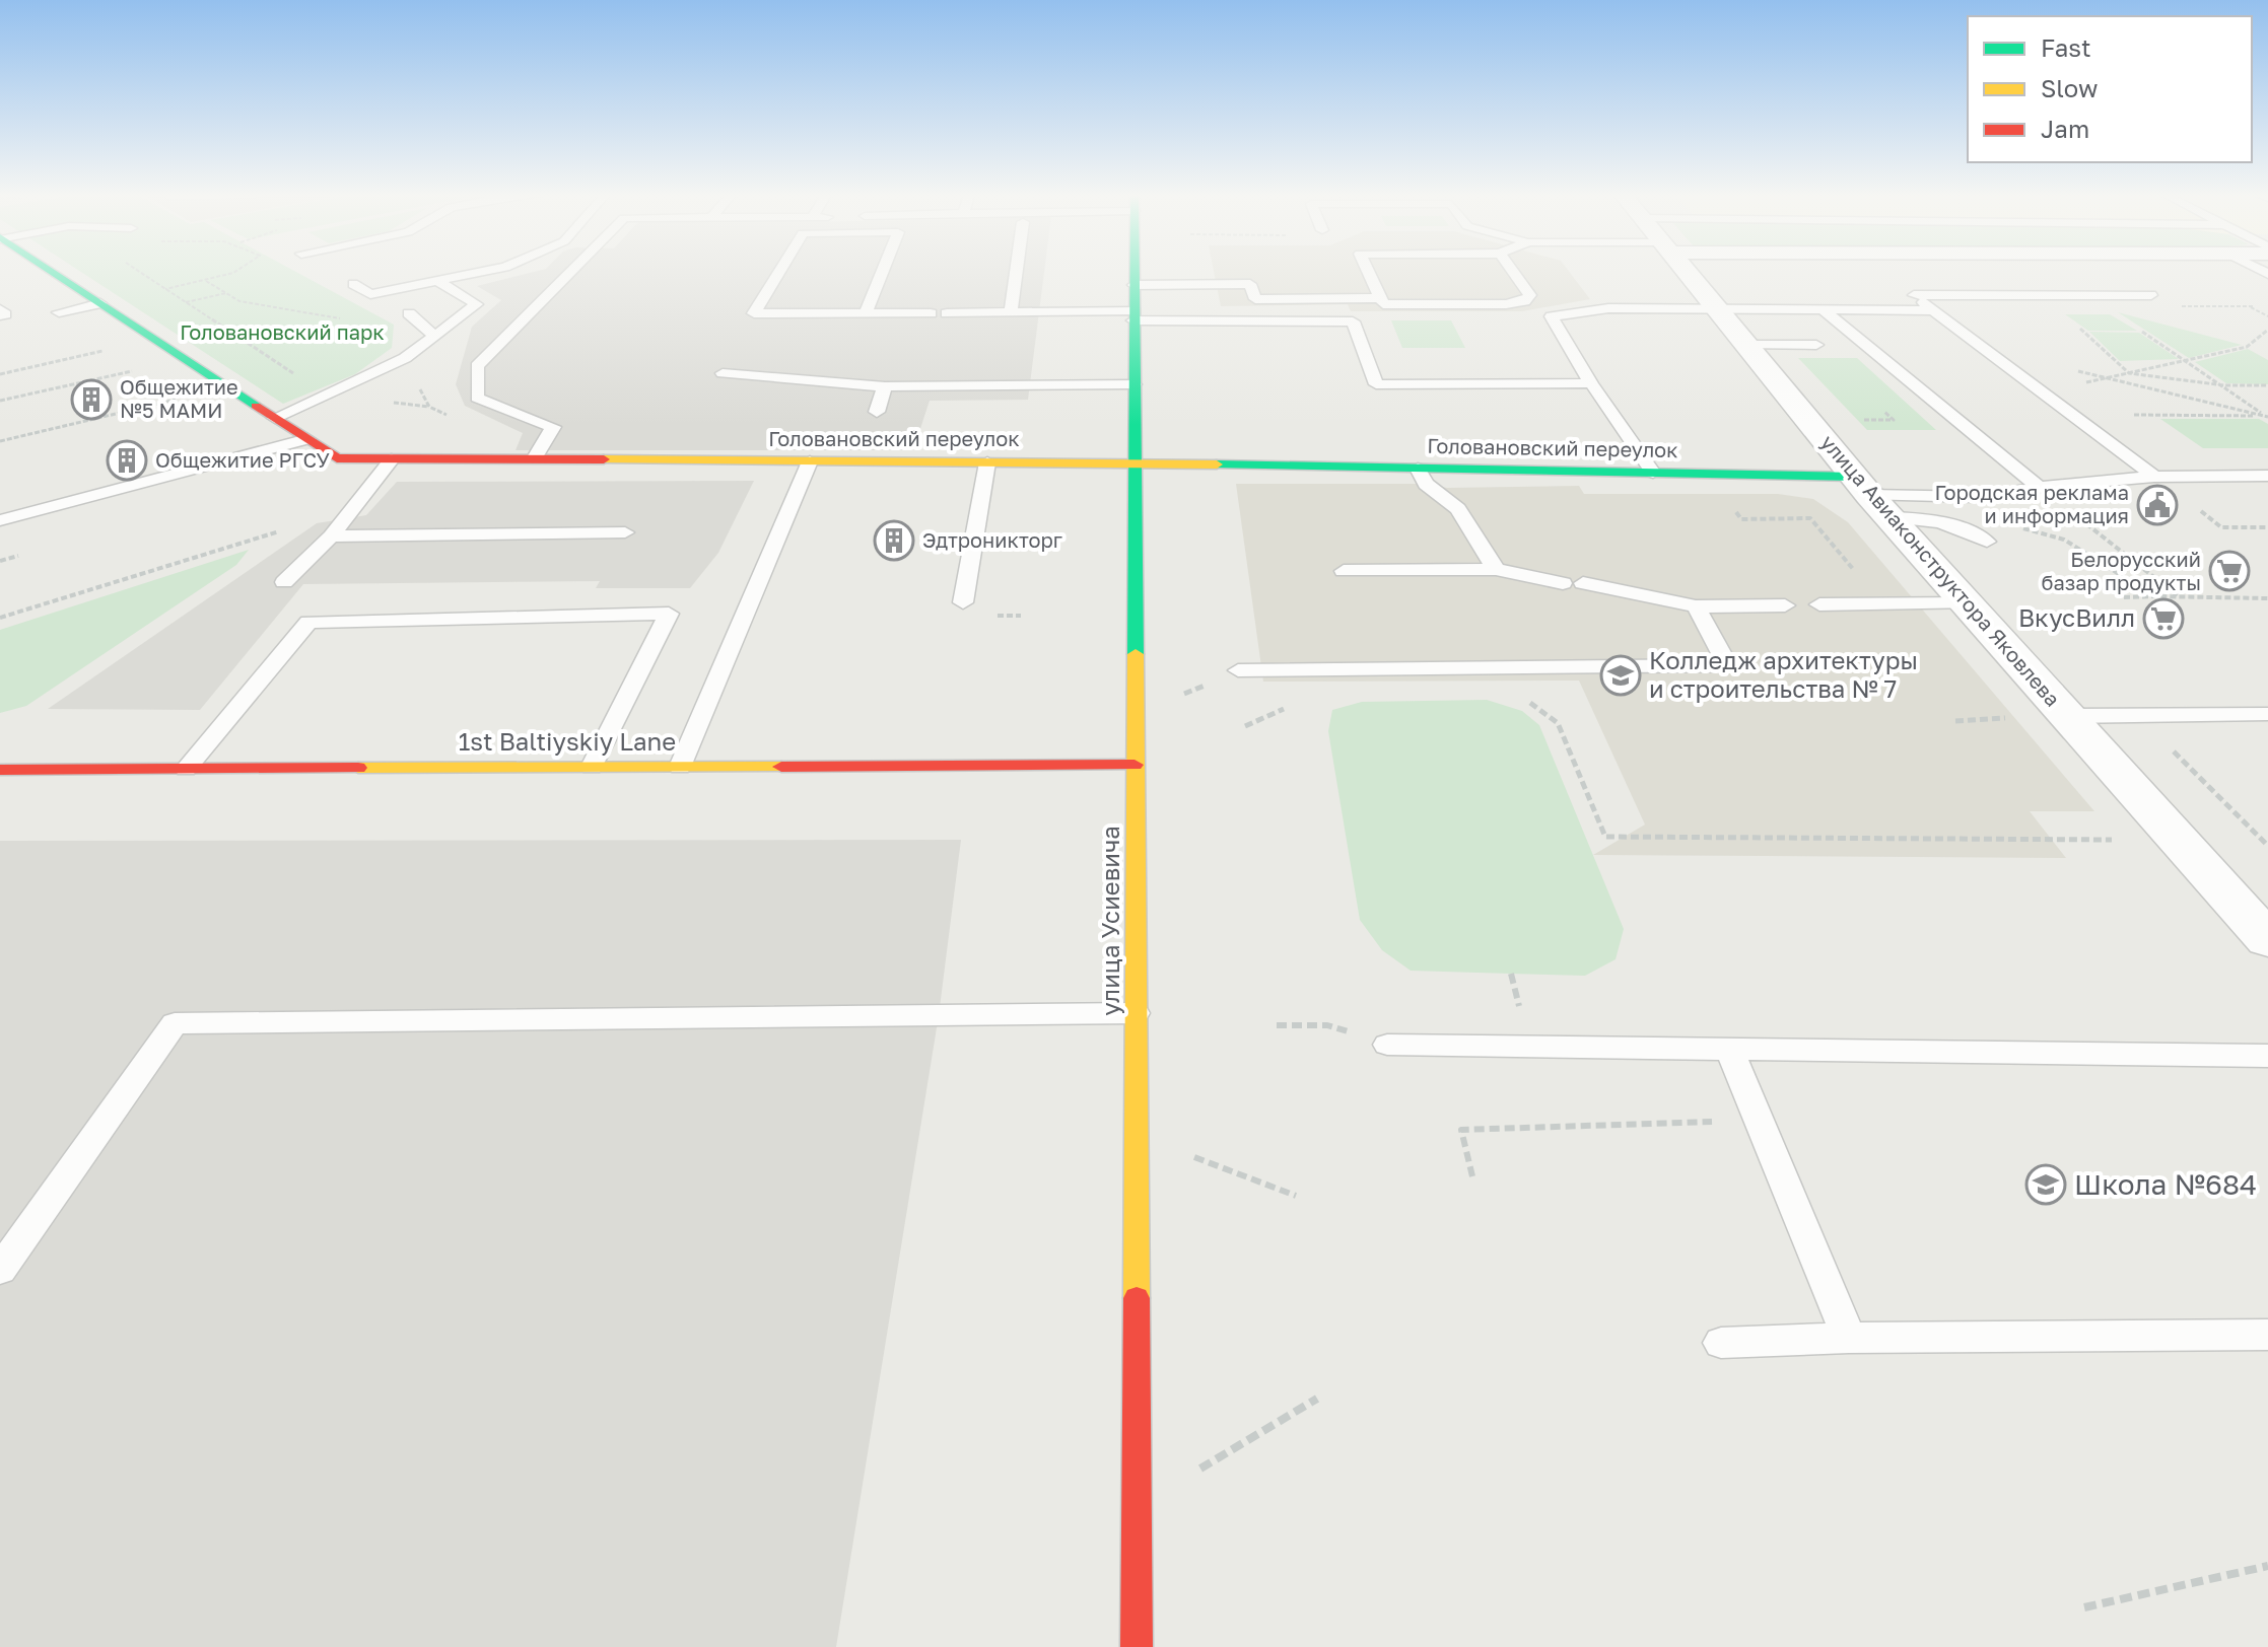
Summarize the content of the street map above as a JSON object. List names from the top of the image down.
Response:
{
  "streets": {
    "street": [
      "Головановский переулок",
      "улица Авиаконструктора Яковлева",
      "1st Baltiyskiy Lane",
      "улица Усиевича"
    ]
  },
  "crossings": [
    ["Головановский переулок", "улица Авиаконструктора Яковлева"],
    ["Головановский переулок", "улица Усиевича"],
    ["1st Baltiyskiy Lane", "улица Усиевича"]
  ],
  "parks": ["Головановский парк"],
  "places": {
    "building": ["Общежитие №5 МАМИ", "Общежитие РГСУ", "Эдтроникторг"],
    "public building": ["Городская реклама и информация"],
    "supermarket": ["Белорусский базар продукты", "ВкусВилл"],
    "school or university": ["Колледж архитектуры и строительства № 7", "Школа №684"]
  },
  "legend": ["Fast", "Slow", "Jam"]
}
